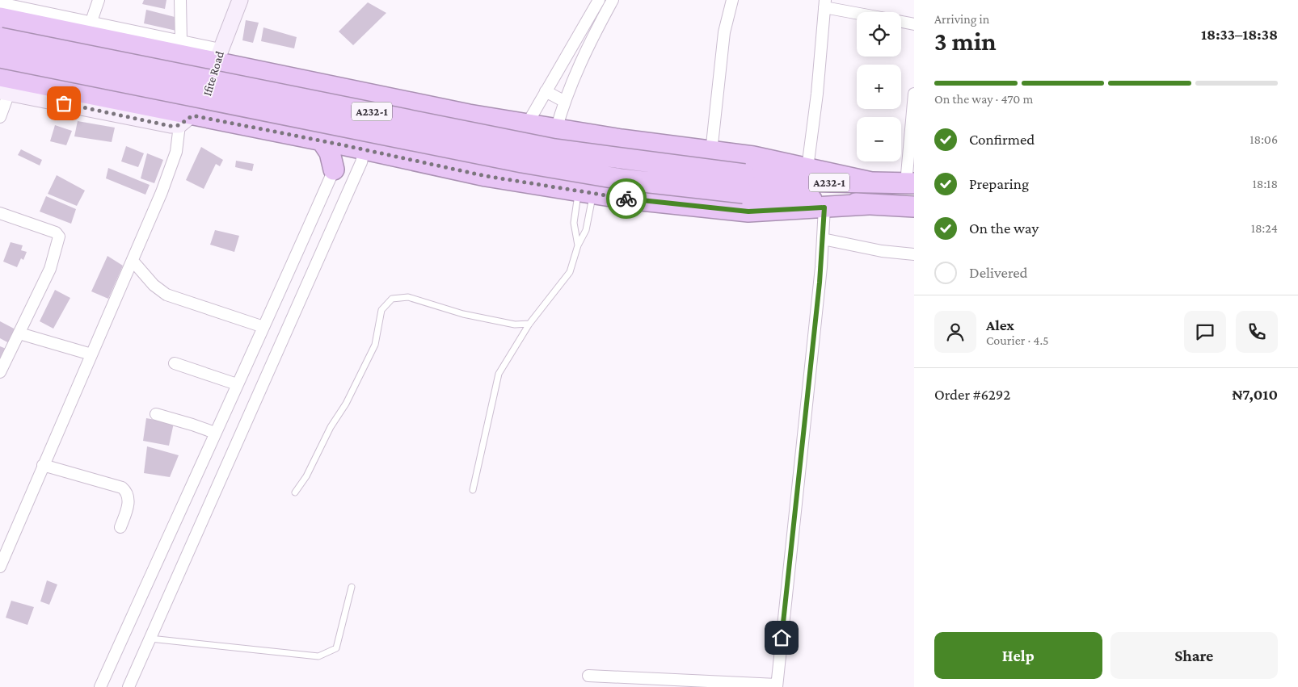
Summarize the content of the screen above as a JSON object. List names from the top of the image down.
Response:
{
  "streets": {
    "highway": ["A232-1"],
    "street": ["Ifite Road"]
  },
  "page": {
    "heading": ["3 min", "Arriving in", "18:33–18:38"],
    "panel": [
      "Alex",
      "Courier · 4.5",
      "Order #6292",
      "₦7,010"
    ],
    "map_buttons": ["+", "−"],
    "bar": "On the way · 470 m",
    "list": [
      ["Confirmed", "18:06"],
      ["Preparing", "18:18"],
      ["On the way", "18:24"],
      "Delivered"
    ],
    "buttons": ["Help", "Share"]
  }
}
